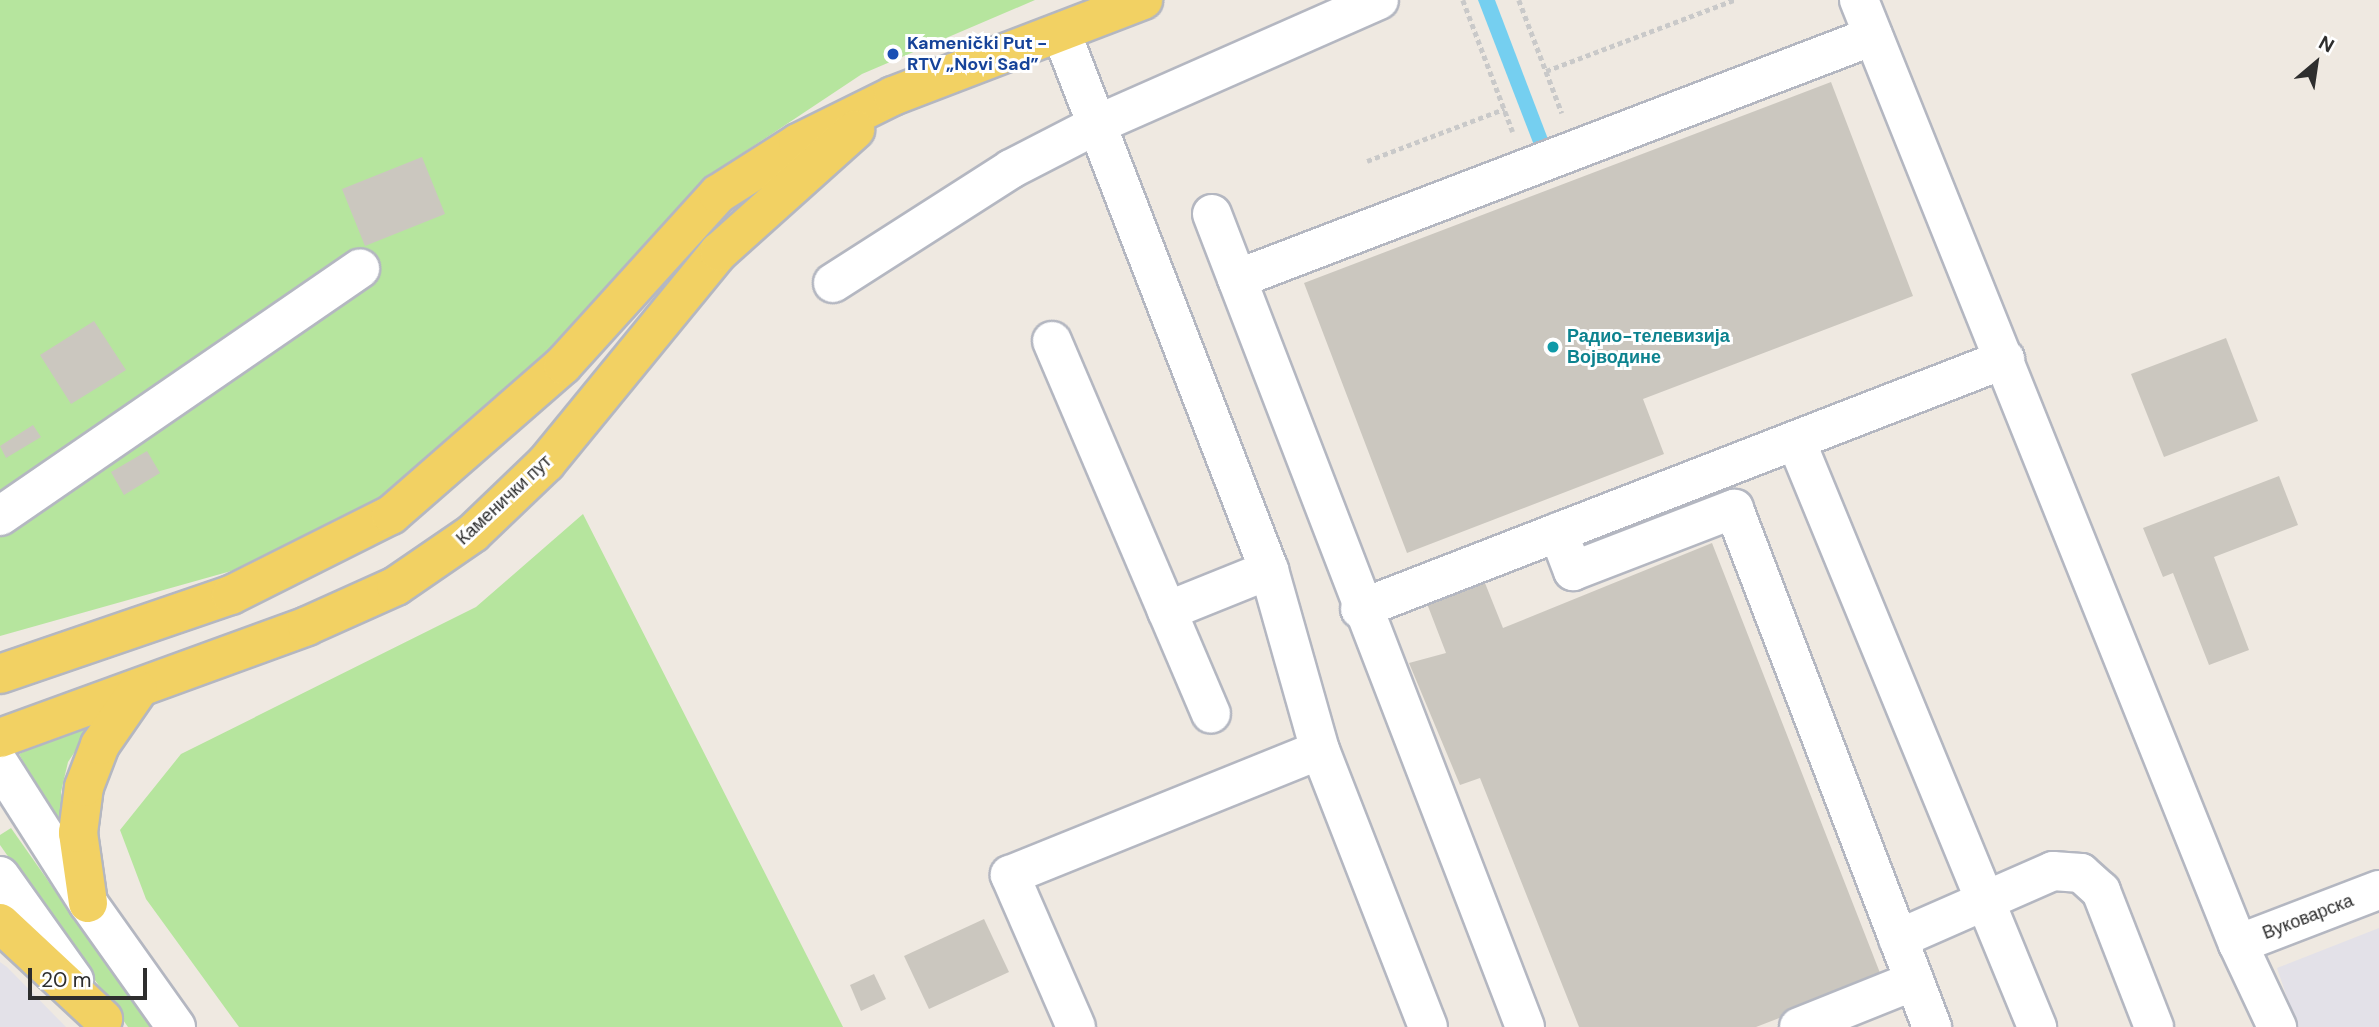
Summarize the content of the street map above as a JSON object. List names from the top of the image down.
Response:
{
  "streets": {
    "main road": ["Каменички пут"],
    "street": ["Вуковарска"]
  },
  "places": ["Kamenički Put - RTV „Novi Sad”", "Радио-телевизија Војводине"],
  "scale_bar": "20 m",
  "north": "top right"
}
